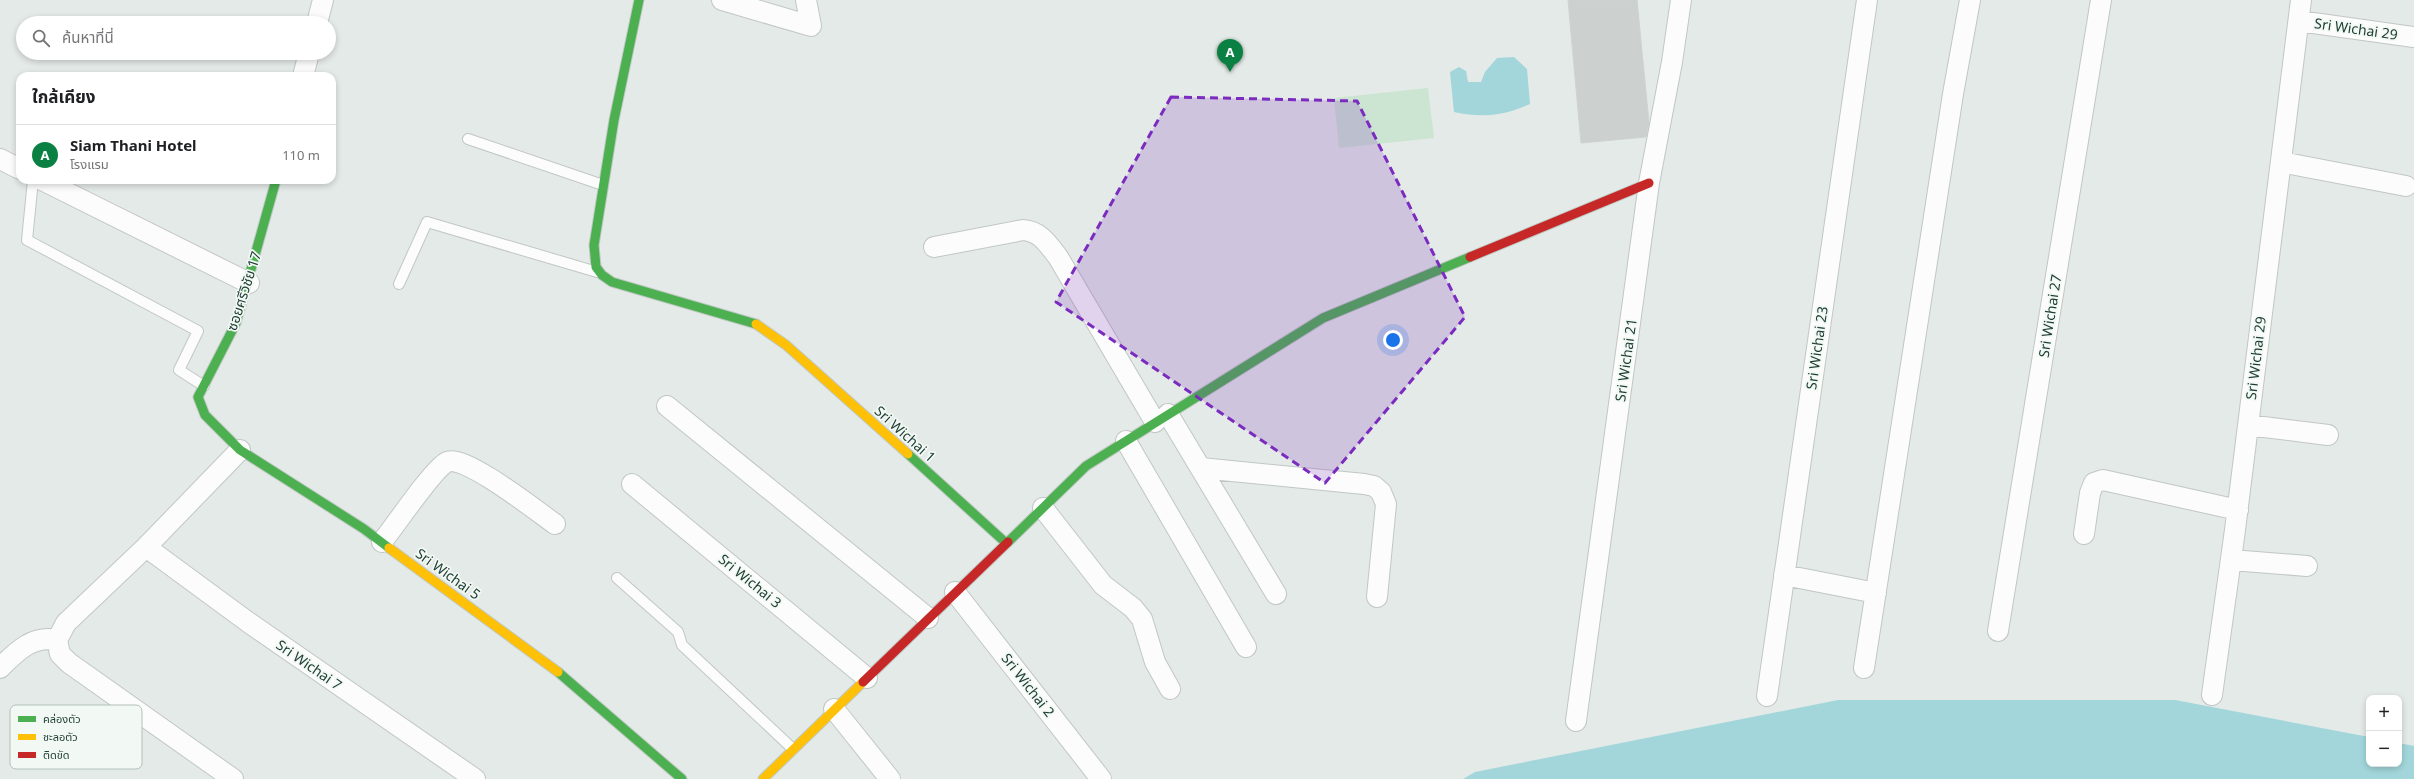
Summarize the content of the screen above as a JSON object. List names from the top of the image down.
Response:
{
  "streets": {
    "street": [
      "Sri Wichai 29",
      "ซอยศรีวิชัย 17",
      "Sri Wichai 27",
      "Sri Wichai 23",
      "Sri Wichai 21",
      "Sri Wichai 1",
      "Sri Wichai 5",
      "Sri Wichai 3",
      "Sri Wichai 7",
      "Sri Wichai 2"
    ]
  },
  "crossings": [
    ["ซอยศรีวิชัย 17", "Sri Wichai 5"]
  ],
  "legend": ["คล่องตัว", "ชะลอตัว", "ติดขัด"],
  "page": {
    "search": "ค้นหาที่นี่",
    "pins": "A",
    "heading": "ใกล้เคียง",
    "list": [
      {
        "mark": "A",
        "name": "Siam Thani Hotel",
        "note": "โรงแรม",
        "value": "110 m"
      }
    ],
    "map_buttons": ["+", "−"]
  }
}
